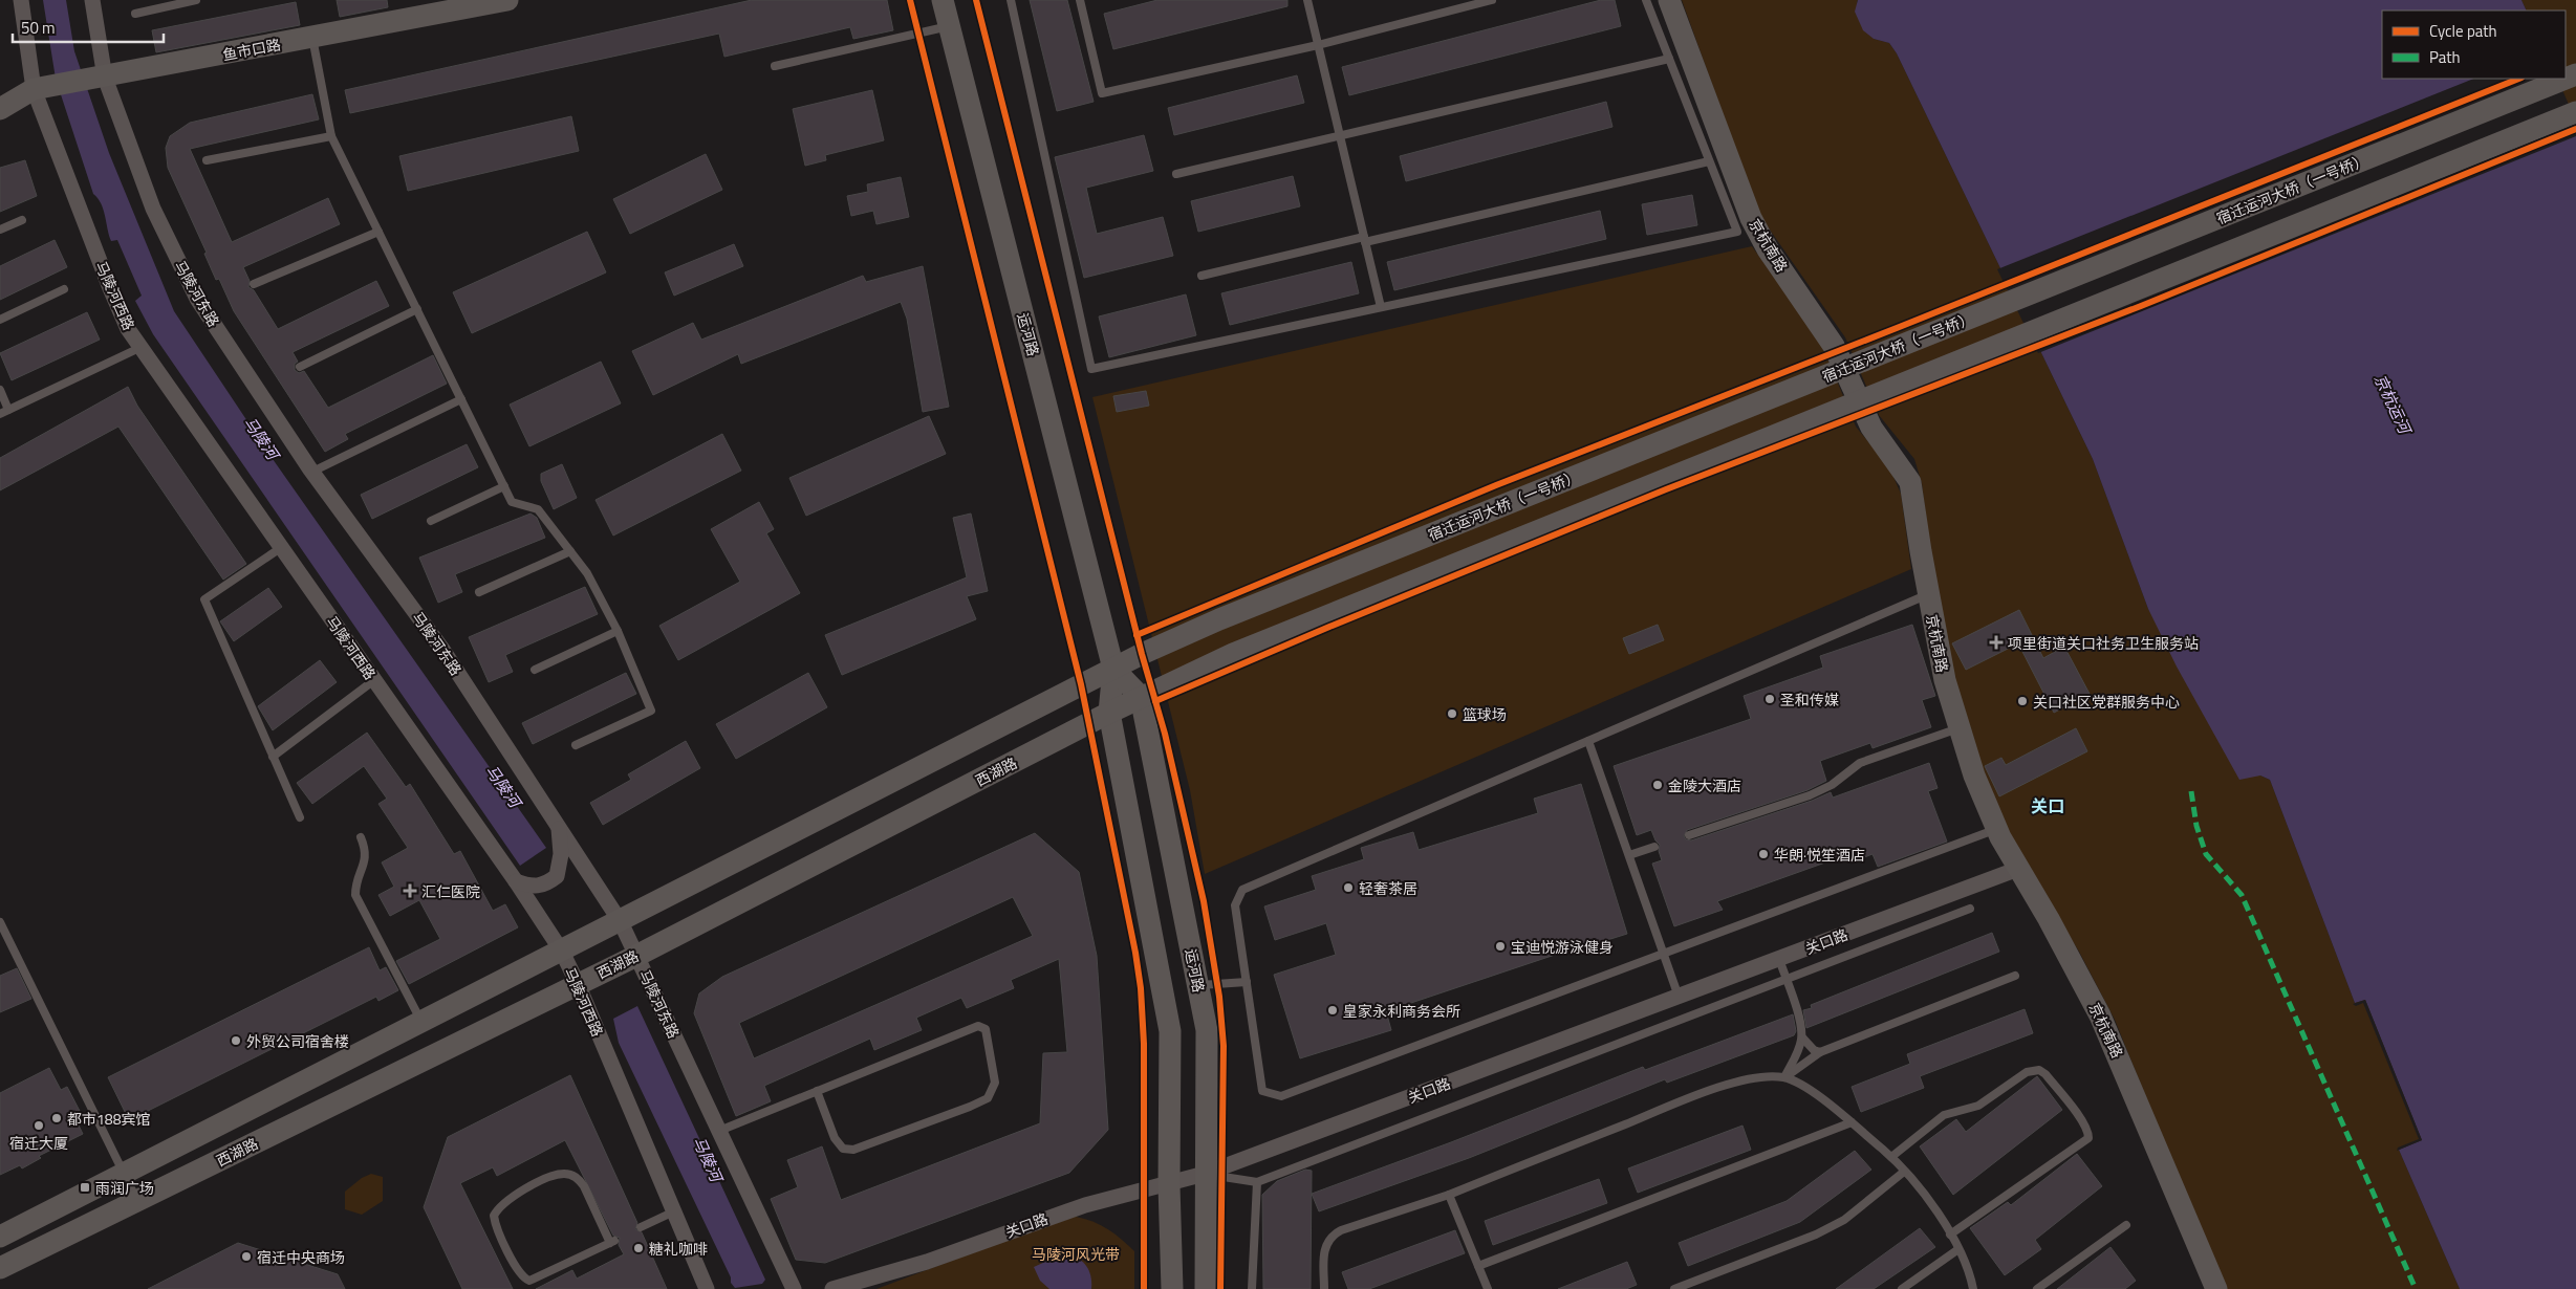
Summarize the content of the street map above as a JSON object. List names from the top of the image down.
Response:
{
  "streets": {
    "main road": [
      "鱼市口路",
      "宿迁运河大桥（一号桥）",
      "京杭南路",
      "运河路",
      "西湖路"
    ],
    "street": ["马陵河东路", "马陵河西路", "关口路"]
  },
  "crossings": [
    ["鱼市口路", "马陵河东路"],
    ["鱼市口路", "马陵河西路"],
    ["宿迁运河大桥（一号桥）", "运河路"],
    ["京杭南路", "关口路"],
    ["马陵河东路", "西湖路"],
    ["马陵河西路", "西湖路"],
    ["运河路", "西湖路"],
    ["运河路", "关口路"]
  ],
  "districts": ["关口"],
  "water": ["京杭运河", "马陵河"],
  "parks": ["马陵河风光带"],
  "places": {
    "health": ["项里街道关口社务卫生服务站", "汇仁医院"],
    "other": [
      "圣和传媒",
      "关口社区党群服务中心",
      "篮球场",
      "金陵大酒店",
      "华朗·悦笙酒店",
      "轻奢茶居",
      "宝迪悦游泳健身",
      "皇家永利商务会所",
      "外贸公司宿舍楼",
      "都市188宾馆",
      "宿迁大厦",
      "糖礼咖啡",
      "宿迁中央商场"
    ],
    "transit": ["雨润广场"]
  },
  "legend": ["Cycle path", "Path"],
  "scale_bar": "50 m"
}
